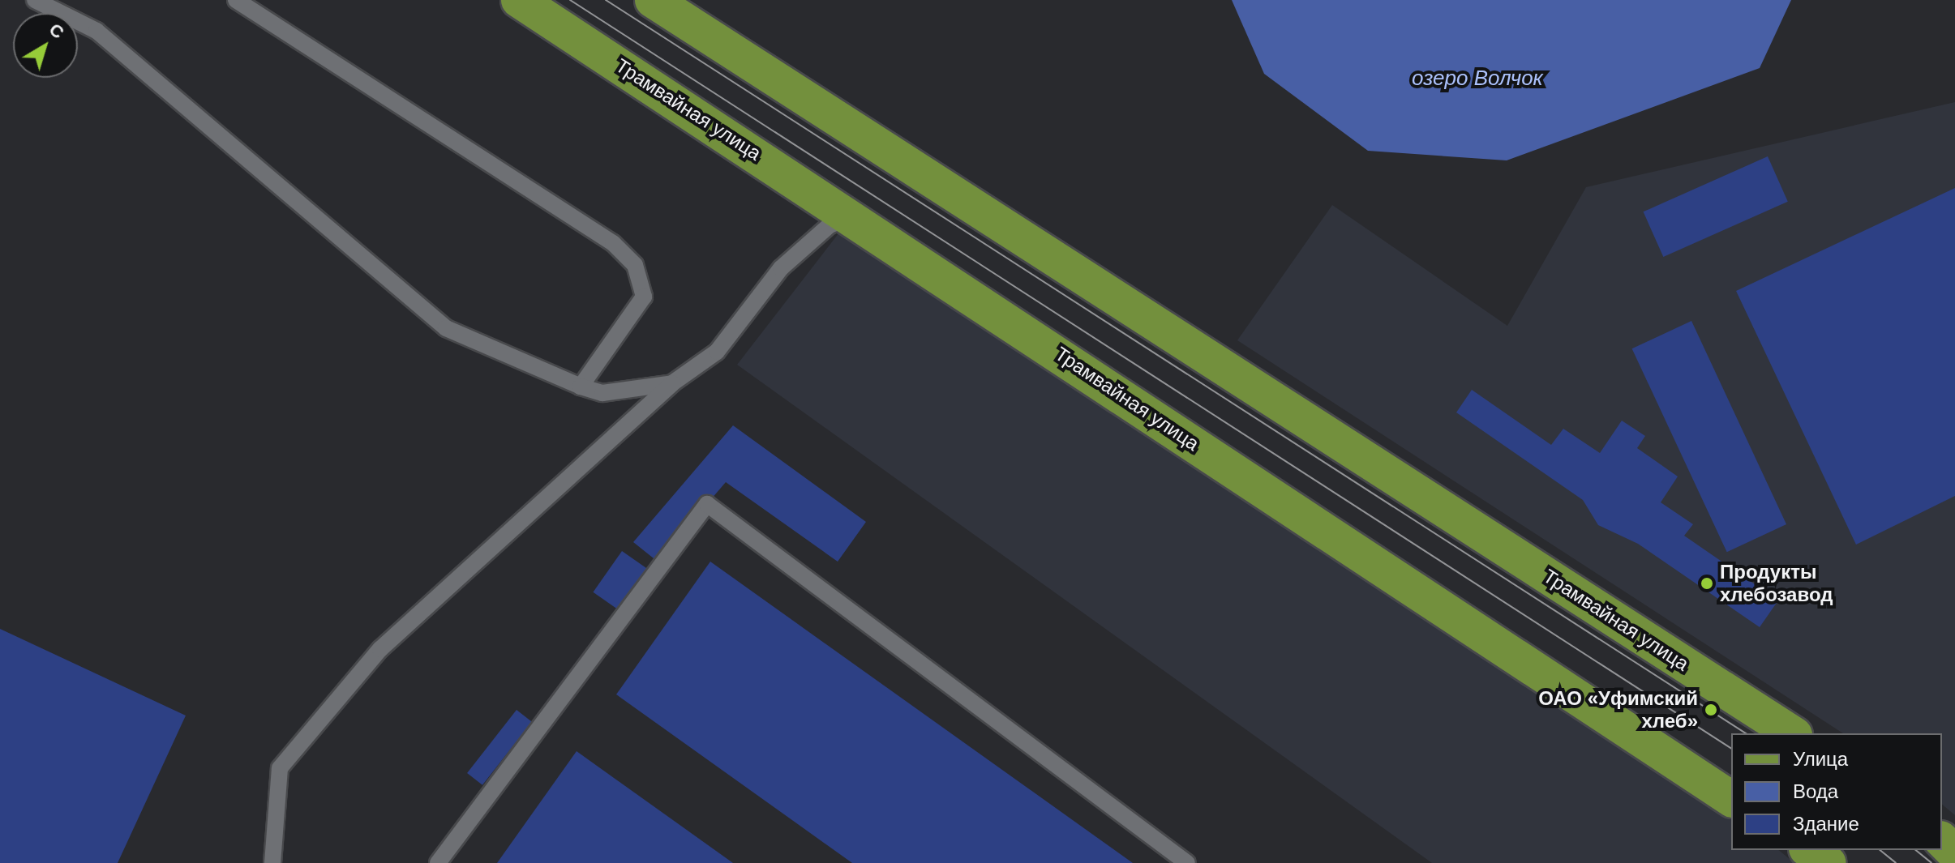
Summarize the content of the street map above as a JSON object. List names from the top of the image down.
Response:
{
  "streets": {
    "main road": ["Трамвайная улица"]
  },
  "water": ["озеро Волчок"],
  "places": ["Продукты хлебозавод", "ОАО «Уфимский хлеб»"],
  "legend": ["Улица", "Вода", "Здание"],
  "north": "top right"
}
